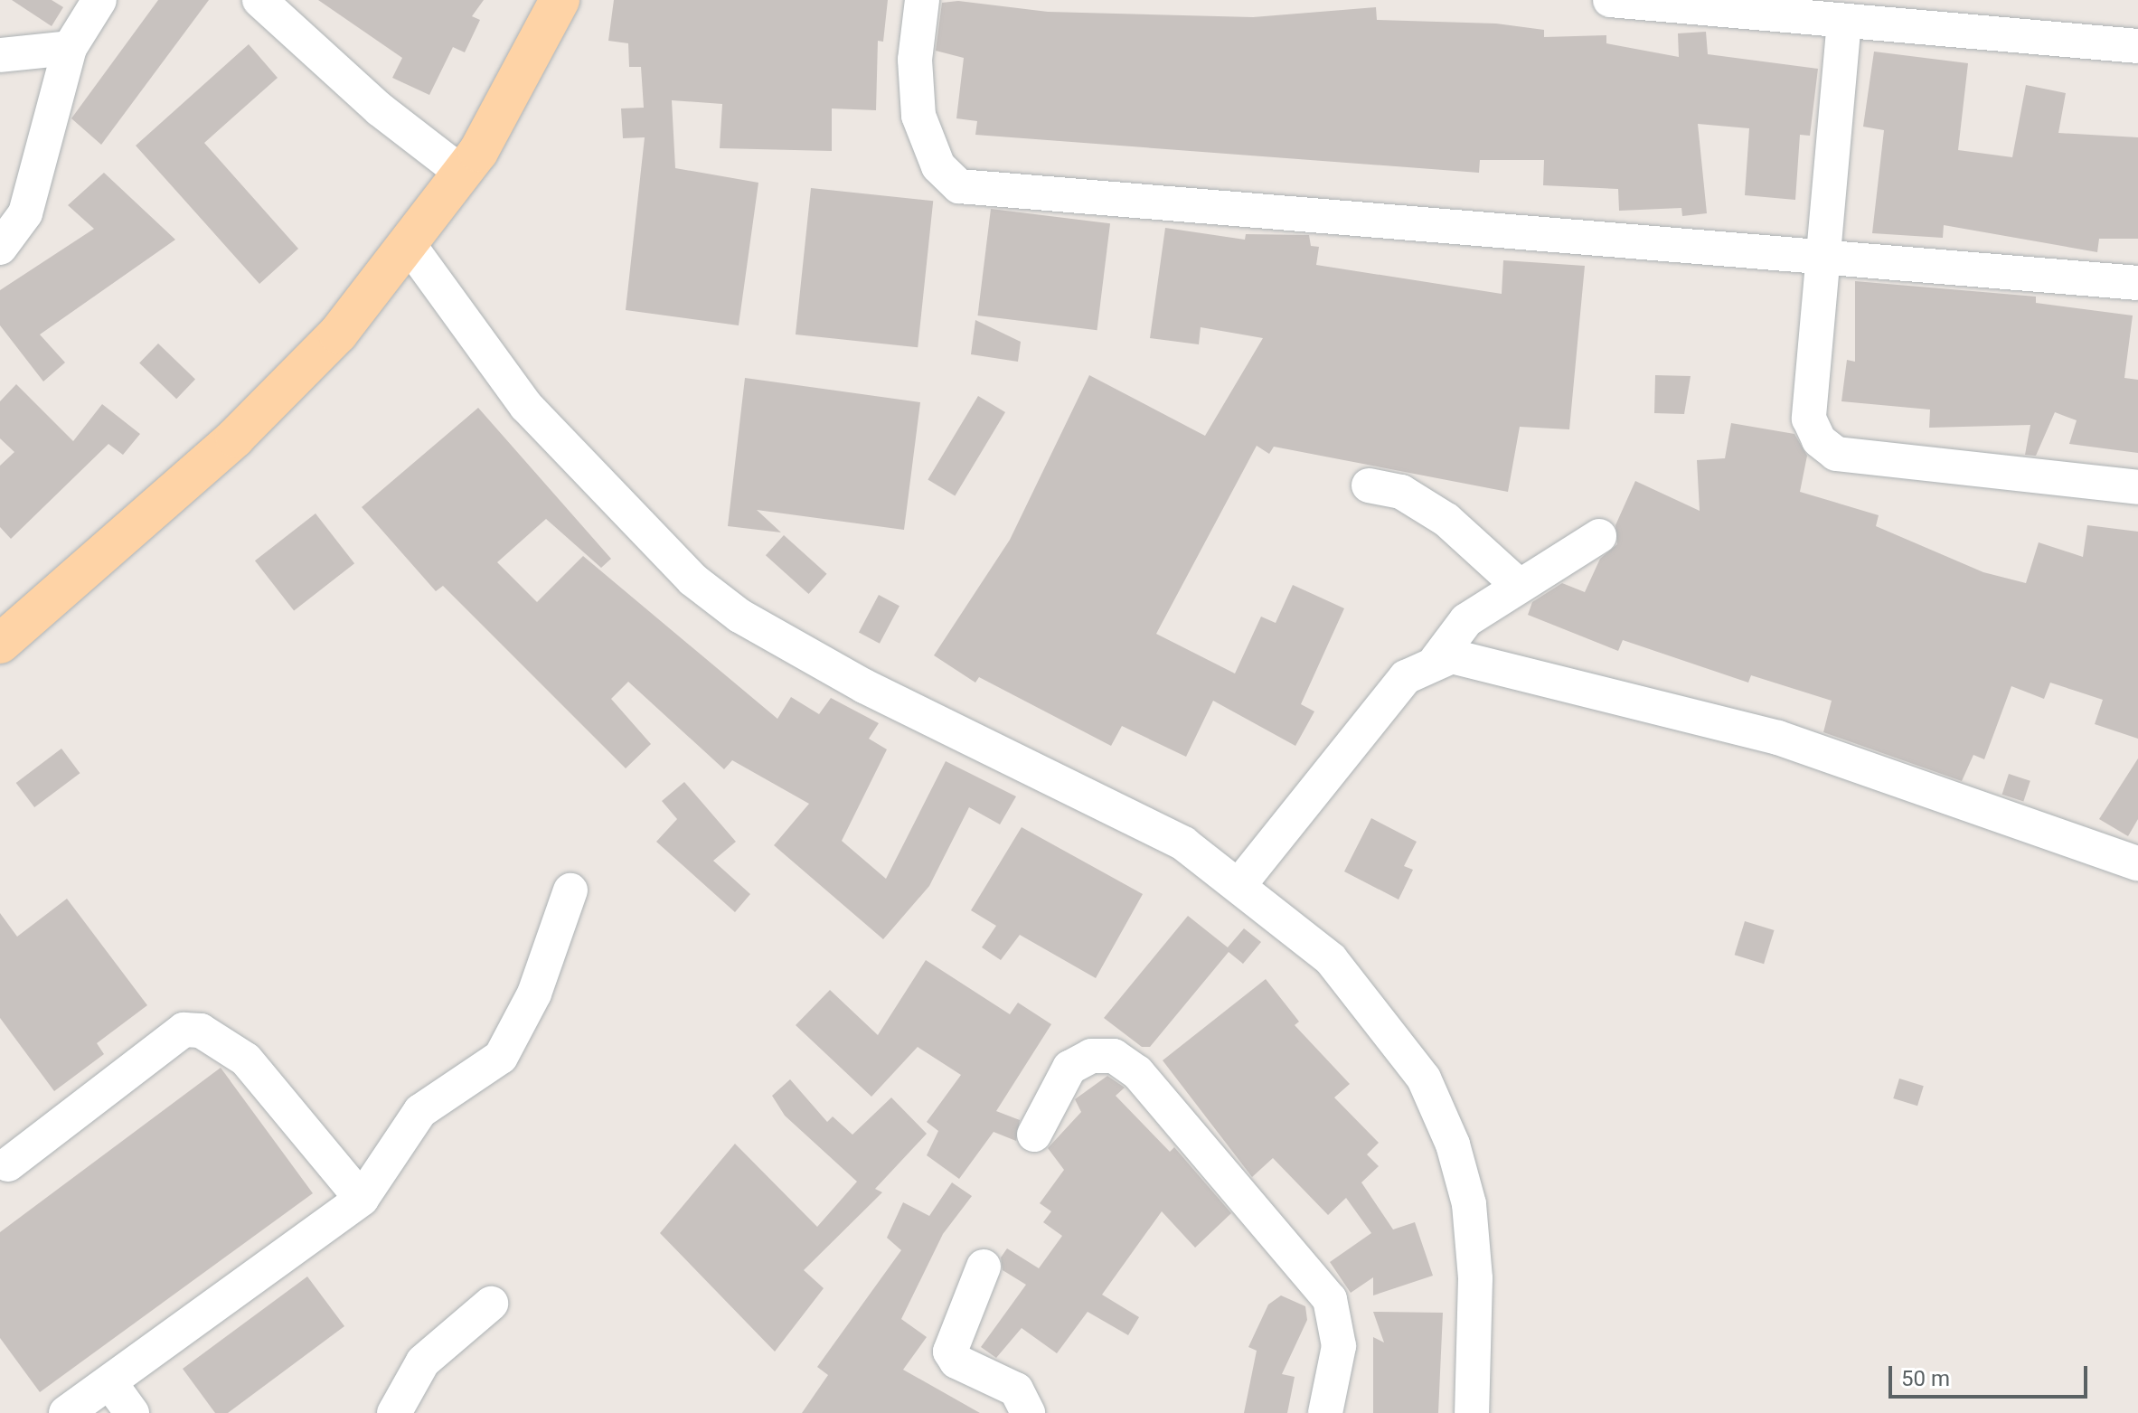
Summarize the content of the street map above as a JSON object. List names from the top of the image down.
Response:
{
  "scale_bar": "50 m"
}
